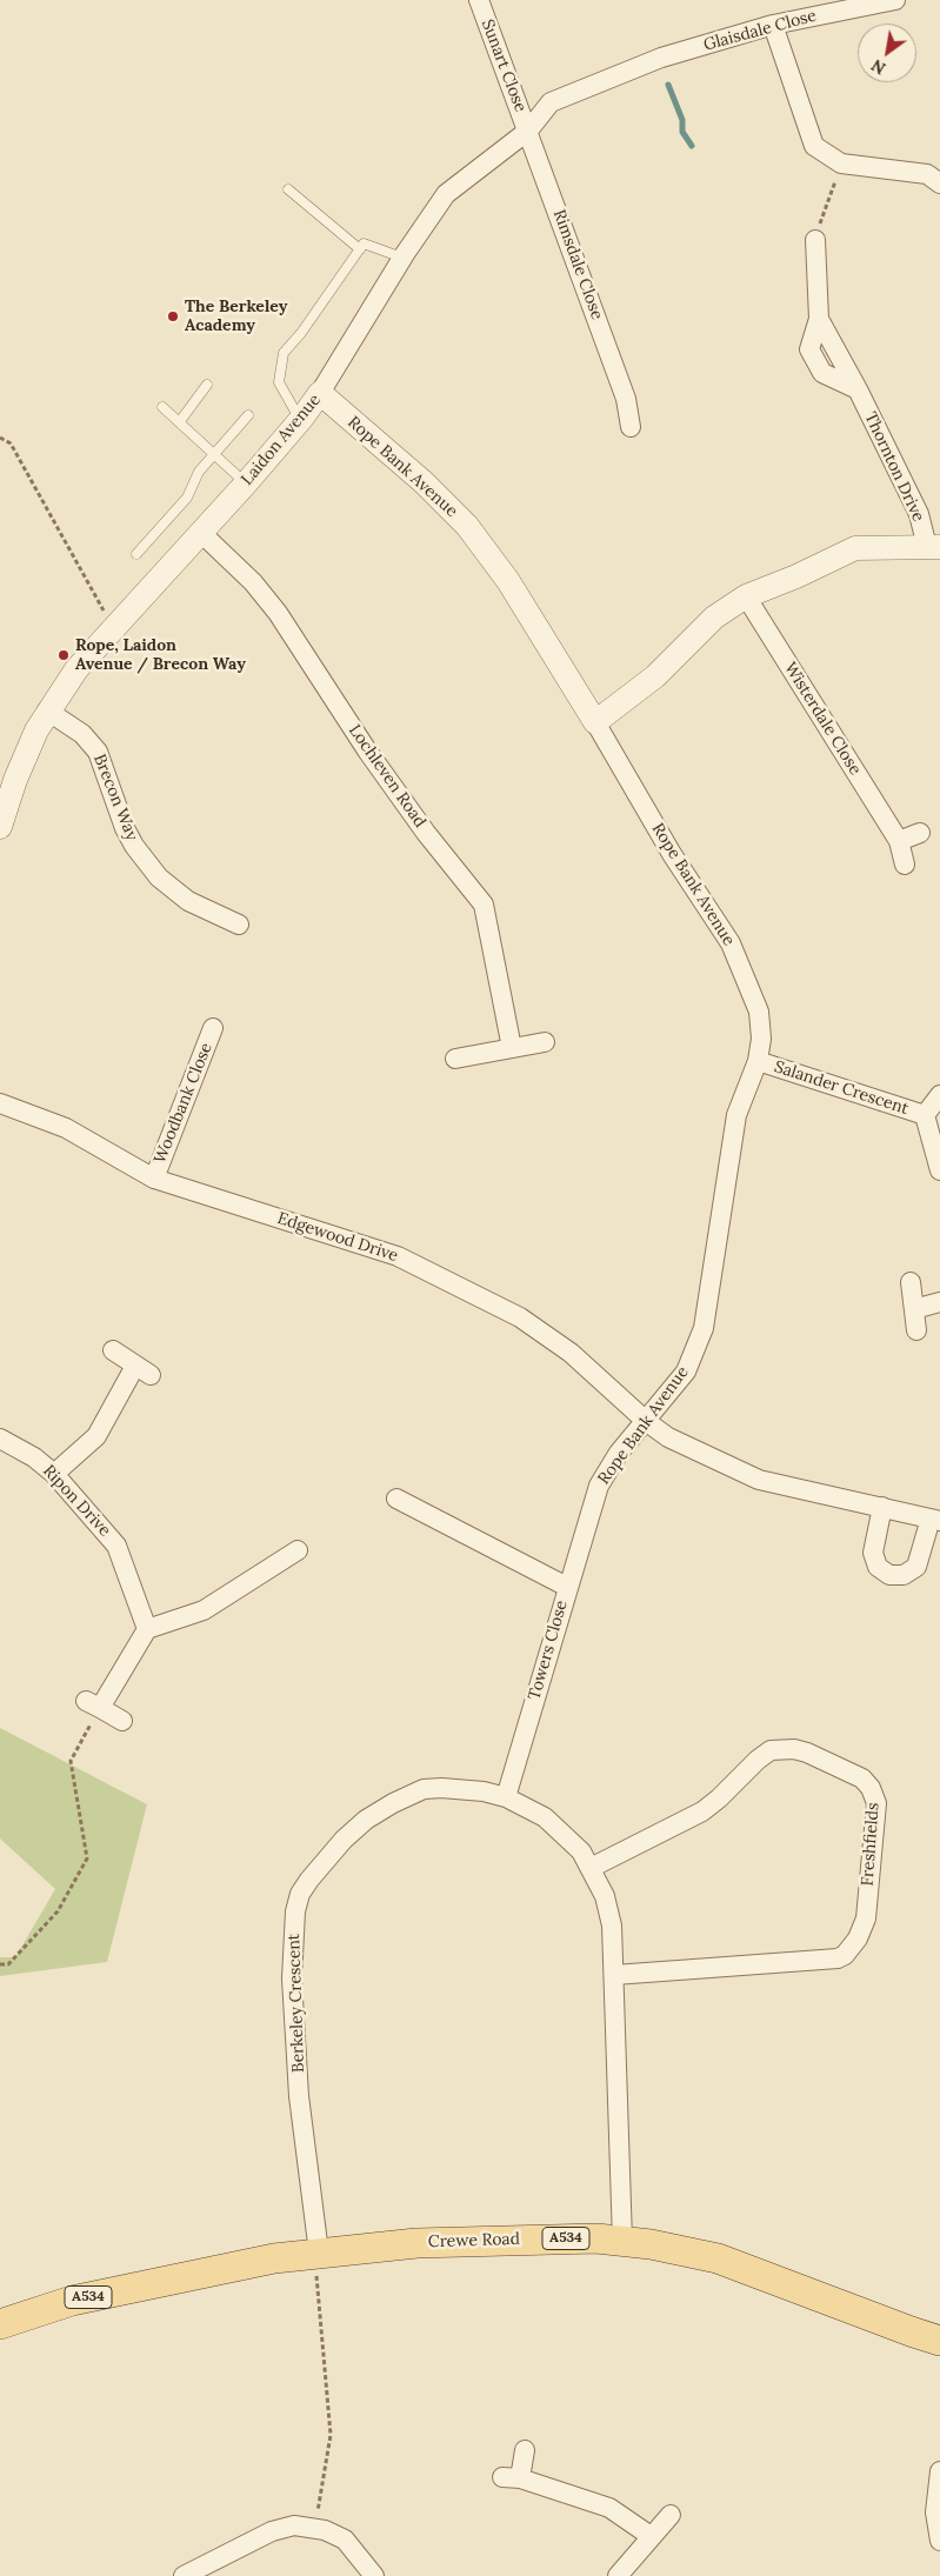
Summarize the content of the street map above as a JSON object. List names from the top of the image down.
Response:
{
  "streets": {
    "main road": ["A534", "Crewe Road"],
    "street": [
      "Glaisdale Close",
      "Sunart Close",
      "Rimsdale Close",
      "Laidon Avenue",
      "Rope Bank Avenue",
      "Thornton Drive",
      "Wisterdale Close",
      "Lochleven Road",
      "Brecon Way",
      "Salander Crescent",
      "Woodbank Close",
      "Edgewood Drive",
      "Ripon Drive",
      "Towers Close",
      "Freshfields",
      "Berkeley Crescent"
    ]
  },
  "crossings": [
    ["Glaisdale Close", "Laidon Avenue"],
    ["Sunart Close", "Rimsdale Close"],
    ["Sunart Close", "Laidon Avenue"],
    ["Rimsdale Close", "Laidon Avenue"],
    ["Laidon Avenue", "Rope Bank Avenue"],
    ["Laidon Avenue", "Lochleven Road"],
    ["Laidon Avenue", "Brecon Way"],
    ["Rope Bank Avenue", "Salander Crescent"],
    ["Rope Bank Avenue", "Edgewood Drive"],
    ["Rope Bank Avenue", "Towers Close"],
    ["Woodbank Close", "Edgewood Drive"],
    ["Towers Close", "Berkeley Crescent"],
    ["Freshfields", "Berkeley Crescent"],
    ["Berkeley Crescent", "Crewe Road"]
  ],
  "places": ["The Berkeley Academy", "Rope, Laidon Avenue / Brecon Way"],
  "north": "bottom left"
}
